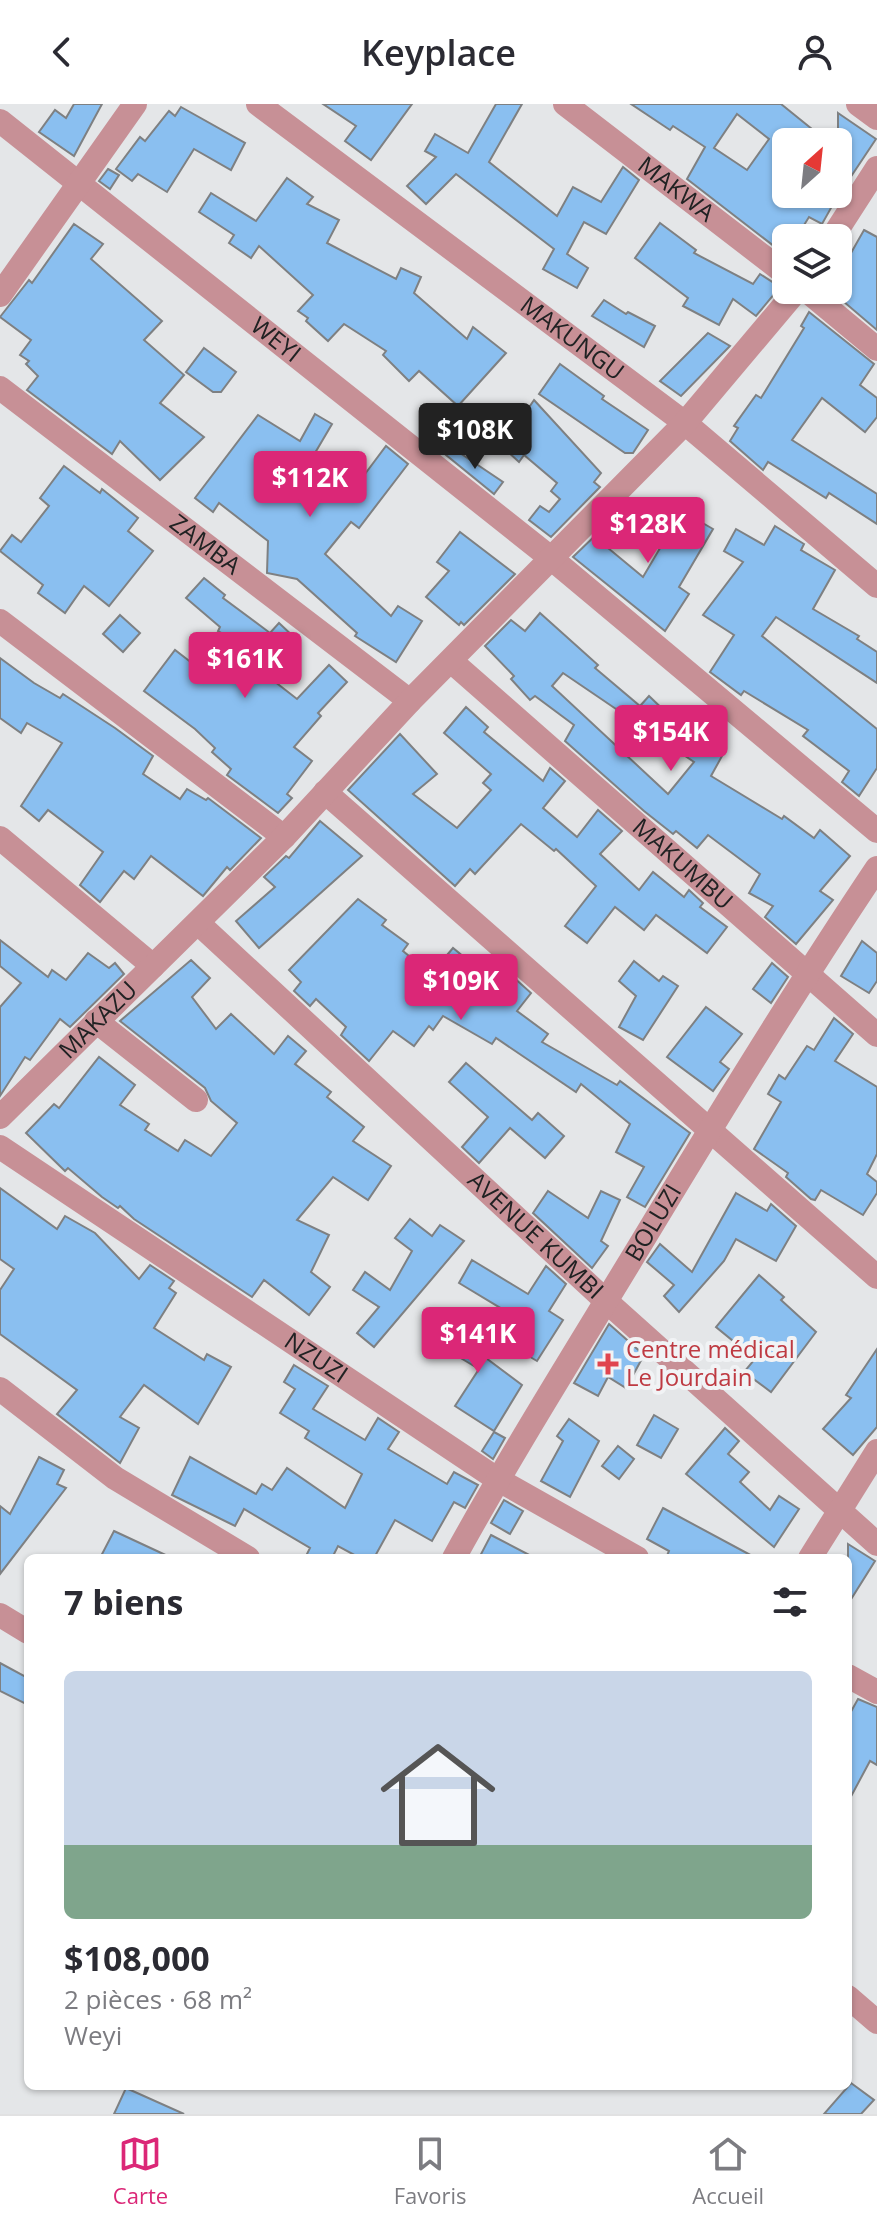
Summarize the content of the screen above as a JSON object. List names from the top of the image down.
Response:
{
  "streets": {
    "street": [
      "MAKWA",
      "MAKUNGU",
      "WEYI",
      "ZAMBA",
      "MAKUMBU",
      "MAKAZU",
      "BOLUZI",
      "AVENUE KUMBI",
      "NZUZI"
    ]
  },
  "crossings": [
    ["MAKUNGU", "MAKAZU"],
    ["WEYI", "MAKAZU"],
    ["ZAMBA", "MAKAZU"],
    ["MAKUMBU", "MAKAZU"],
    ["MAKUMBU", "BOLUZI"],
    ["MAKAZU", "AVENUE KUMBI"],
    ["BOLUZI", "AVENUE KUMBI"],
    ["BOLUZI", "NZUZI"]
  ],
  "places": {
    "health": ["Centre médical Le Jourdain"]
  },
  "north": "top right",
  "page": {
    "header": "Keyplace",
    "price": [
      "$108K",
      "$112K",
      "$128K",
      "$161K",
      "$154K",
      "$109K",
      "$141K"
    ],
    "heading": "7 biens",
    "list": [
      {
        "name": "$108,000",
        "note": "2 pièces · 68 m² · Weyi"
      }
    ],
    "tabs": ["Carte", "Favoris", "Accueil"]
  }
}
